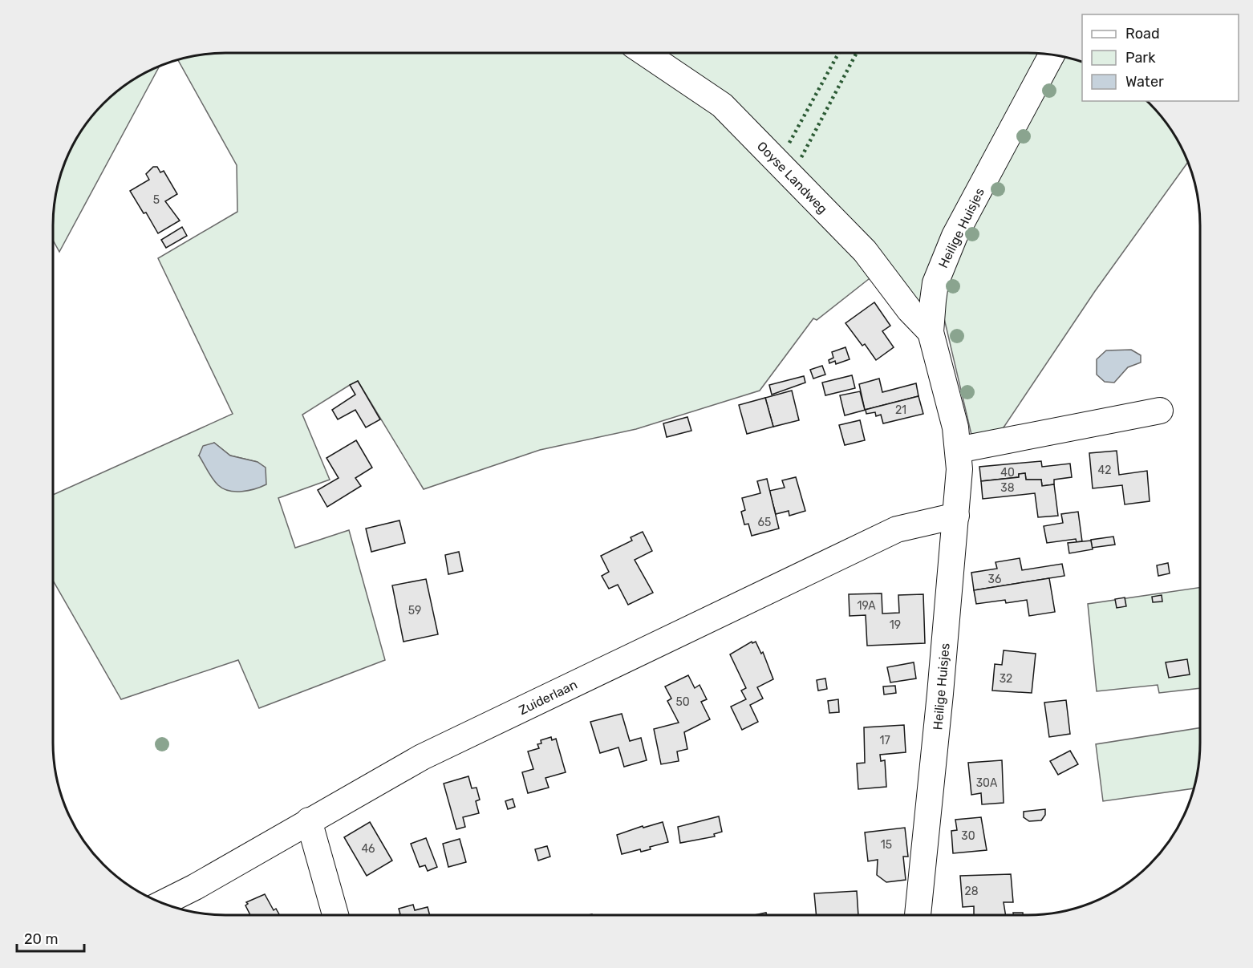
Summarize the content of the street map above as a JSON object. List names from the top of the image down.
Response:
{
  "streets": {
    "street": ["Ooyse Landweg", "Heilige Huisjes", "Zuiderlaan"]
  },
  "crossings": [
    ["Ooyse Landweg", "Heilige Huisjes"],
    ["Heilige Huisjes", "Zuiderlaan"]
  ],
  "house_numbers": [
    "5",
    "21",
    "42",
    "40",
    "38",
    "65",
    "36",
    "19A",
    "59",
    "19",
    "32",
    "50",
    "17",
    "30A",
    "30",
    "15",
    "46",
    "28"
  ],
  "legend": ["Road", "Park", "Water"],
  "scale_bar": "20 m"
}
